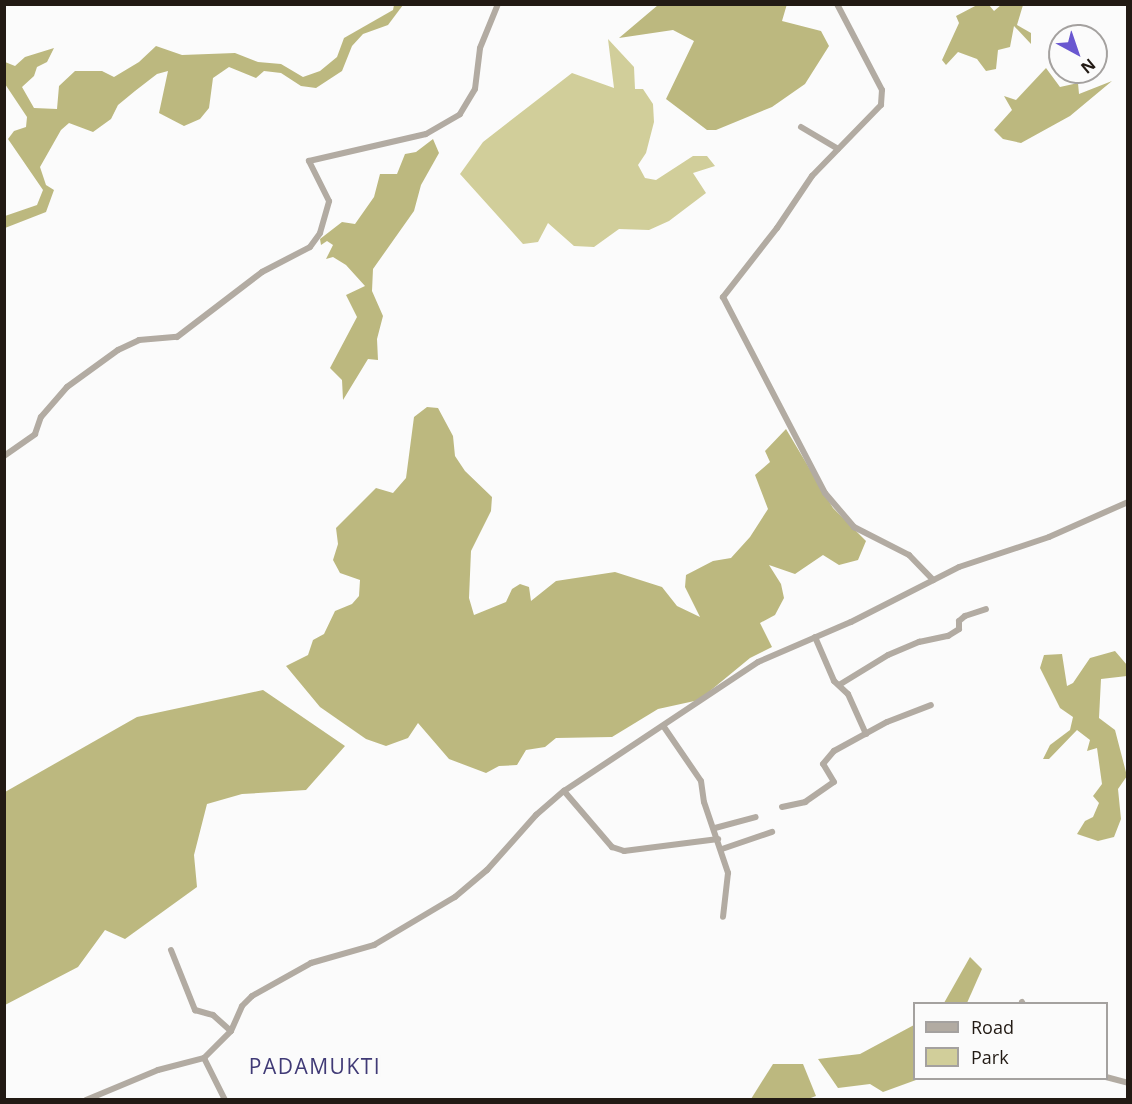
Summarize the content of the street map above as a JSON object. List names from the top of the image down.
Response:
{
  "districts": ["PADAMUKTI"],
  "legend": ["Road", "Park"],
  "north": "bottom right"
}
